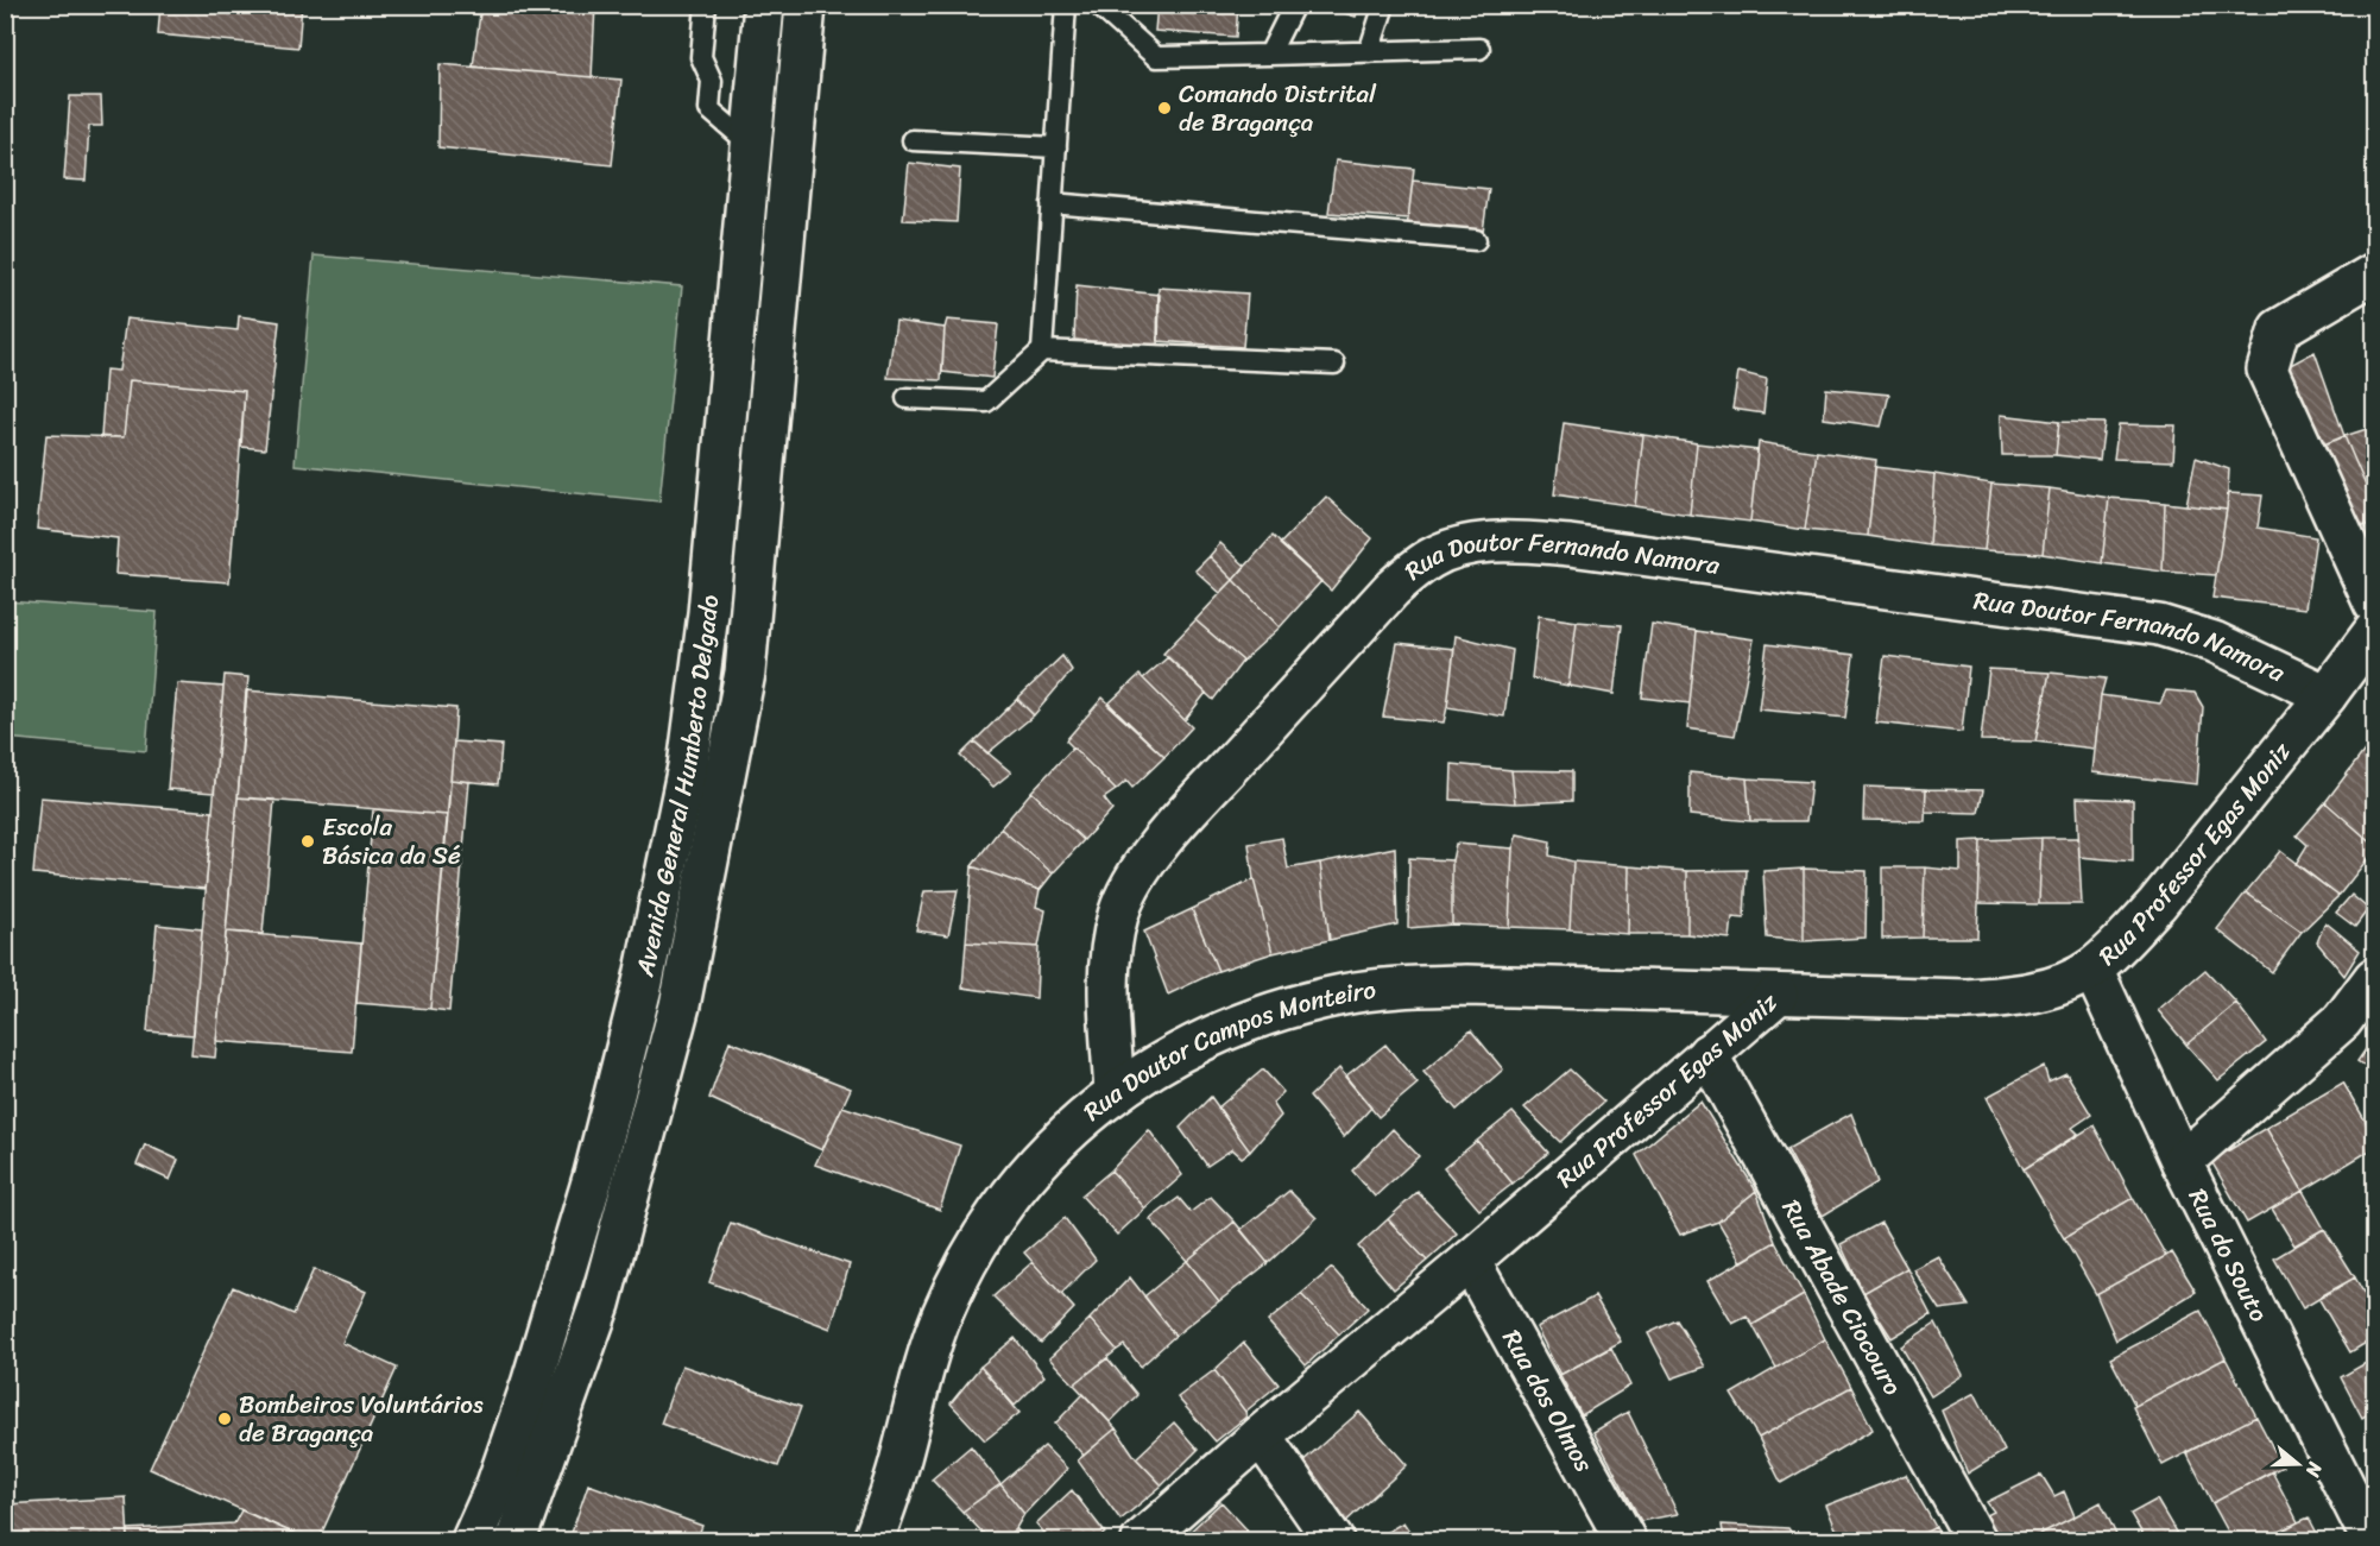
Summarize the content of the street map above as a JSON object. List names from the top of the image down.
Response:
{
  "streets": {
    "street": [
      "Rua Doutor Fernando Namora",
      "Avenida General Humberto Delgado",
      "Rua Professor Egas Moniz",
      "Rua Doutor Campos Monteiro",
      "Rua do Souto",
      "Rua Abade Ciocouro",
      "Rua dos Olmos"
    ]
  },
  "crossings": [
    ["Rua Doutor Fernando Namora", "Rua Professor Egas Moniz"],
    ["Rua Doutor Fernando Namora", "Rua Doutor Campos Monteiro"],
    ["Rua Professor Egas Moniz", "Rua Doutor Campos Monteiro"],
    ["Rua Professor Egas Moniz", "Rua do Souto"],
    ["Rua Professor Egas Moniz", "Rua Abade Ciocouro"],
    ["Rua Professor Egas Moniz", "Rua dos Olmos"]
  ],
  "places": ["Comando Distrital de Bragança", "Escola Básica da Sé", "Bombeiros Voluntários de Bragança"],
  "north": "right"
}
